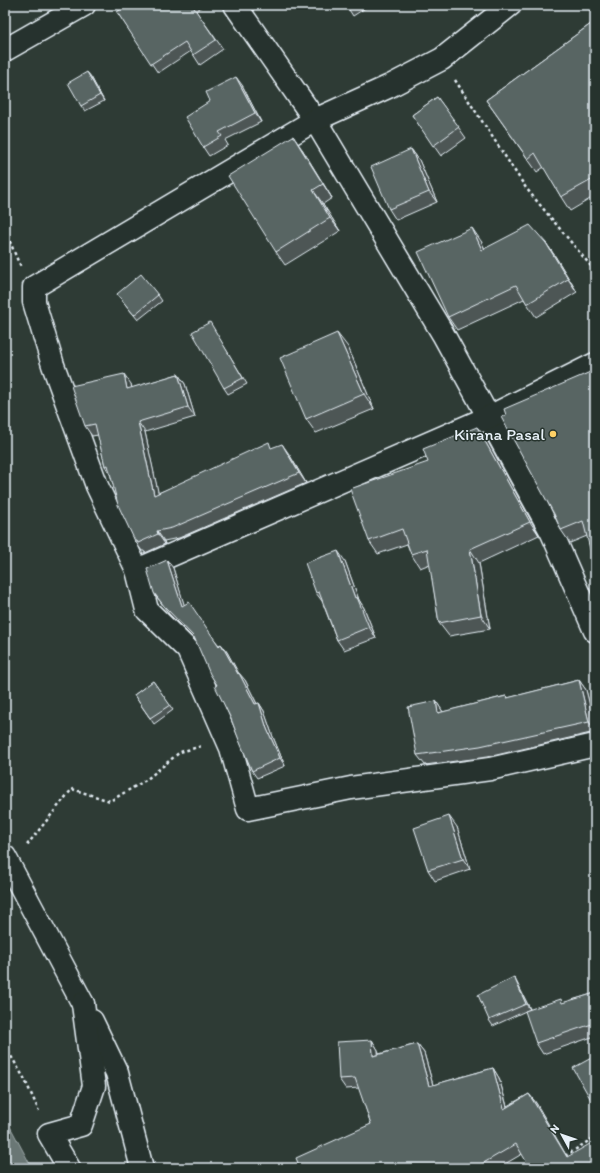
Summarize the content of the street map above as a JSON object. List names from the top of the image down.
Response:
{
  "places": ["Kirana Pasal"],
  "north": "top left"
}
